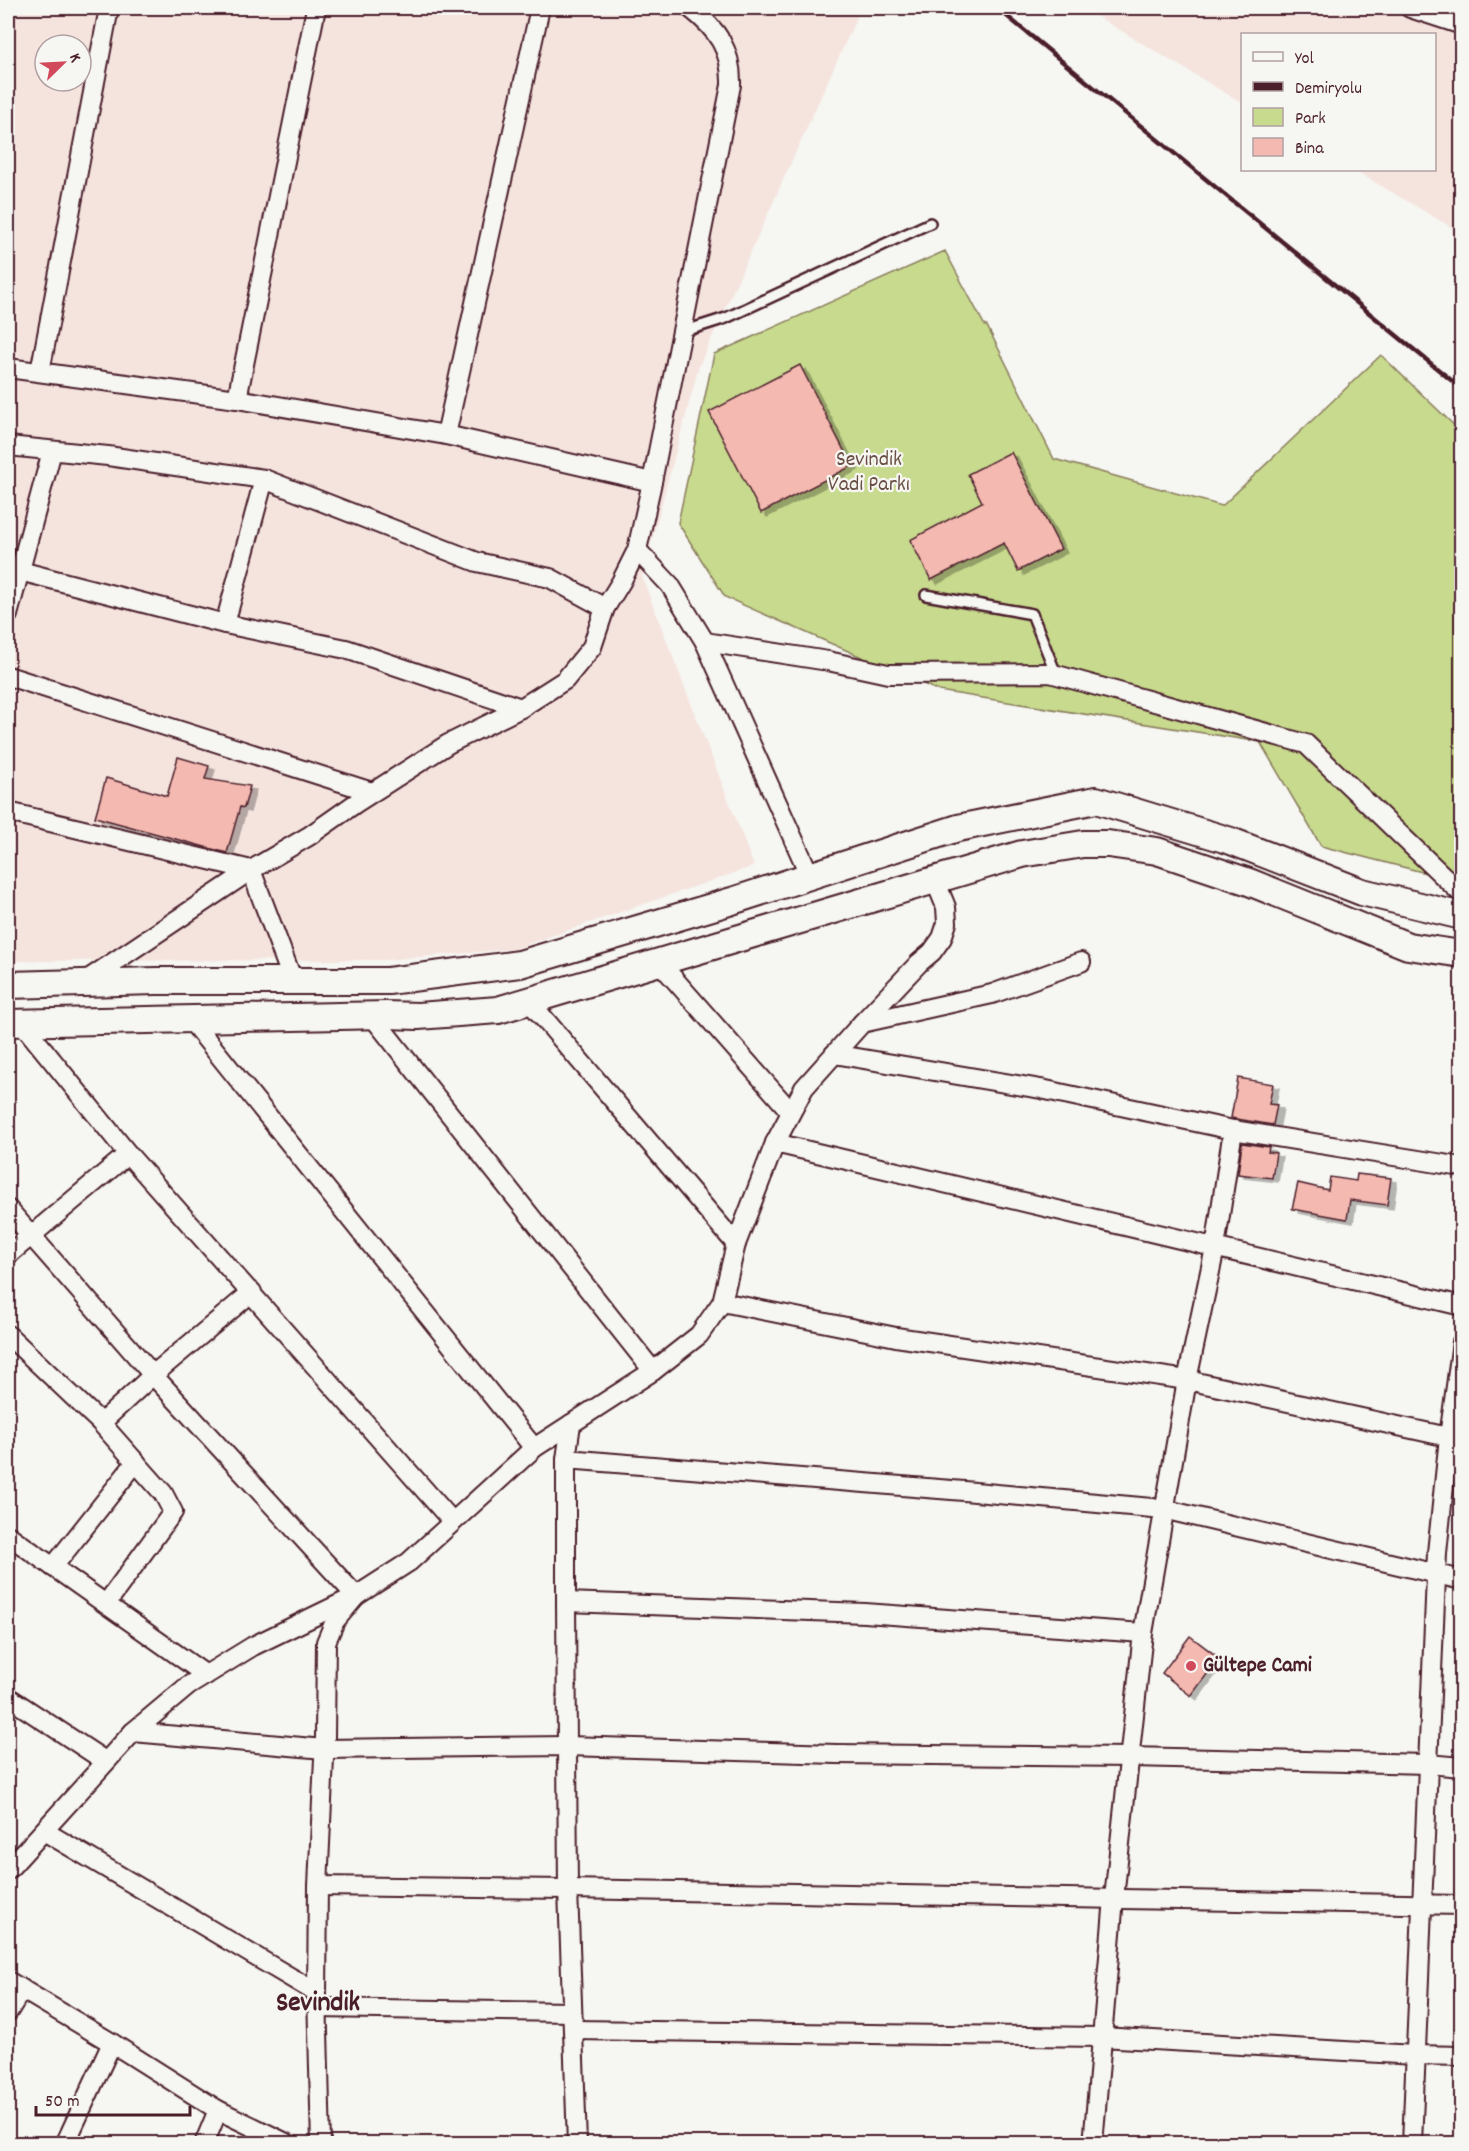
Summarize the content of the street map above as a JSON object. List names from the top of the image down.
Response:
{
  "districts": ["Sevindik"],
  "parks": ["Sevindik Vadi Parkı"],
  "places": ["Gültepe Cami"],
  "legend": [
    "Yol",
    "Demiryolu",
    "Park",
    "Bina"
  ],
  "scale_bar": "50 m",
  "north": "top right"
}
